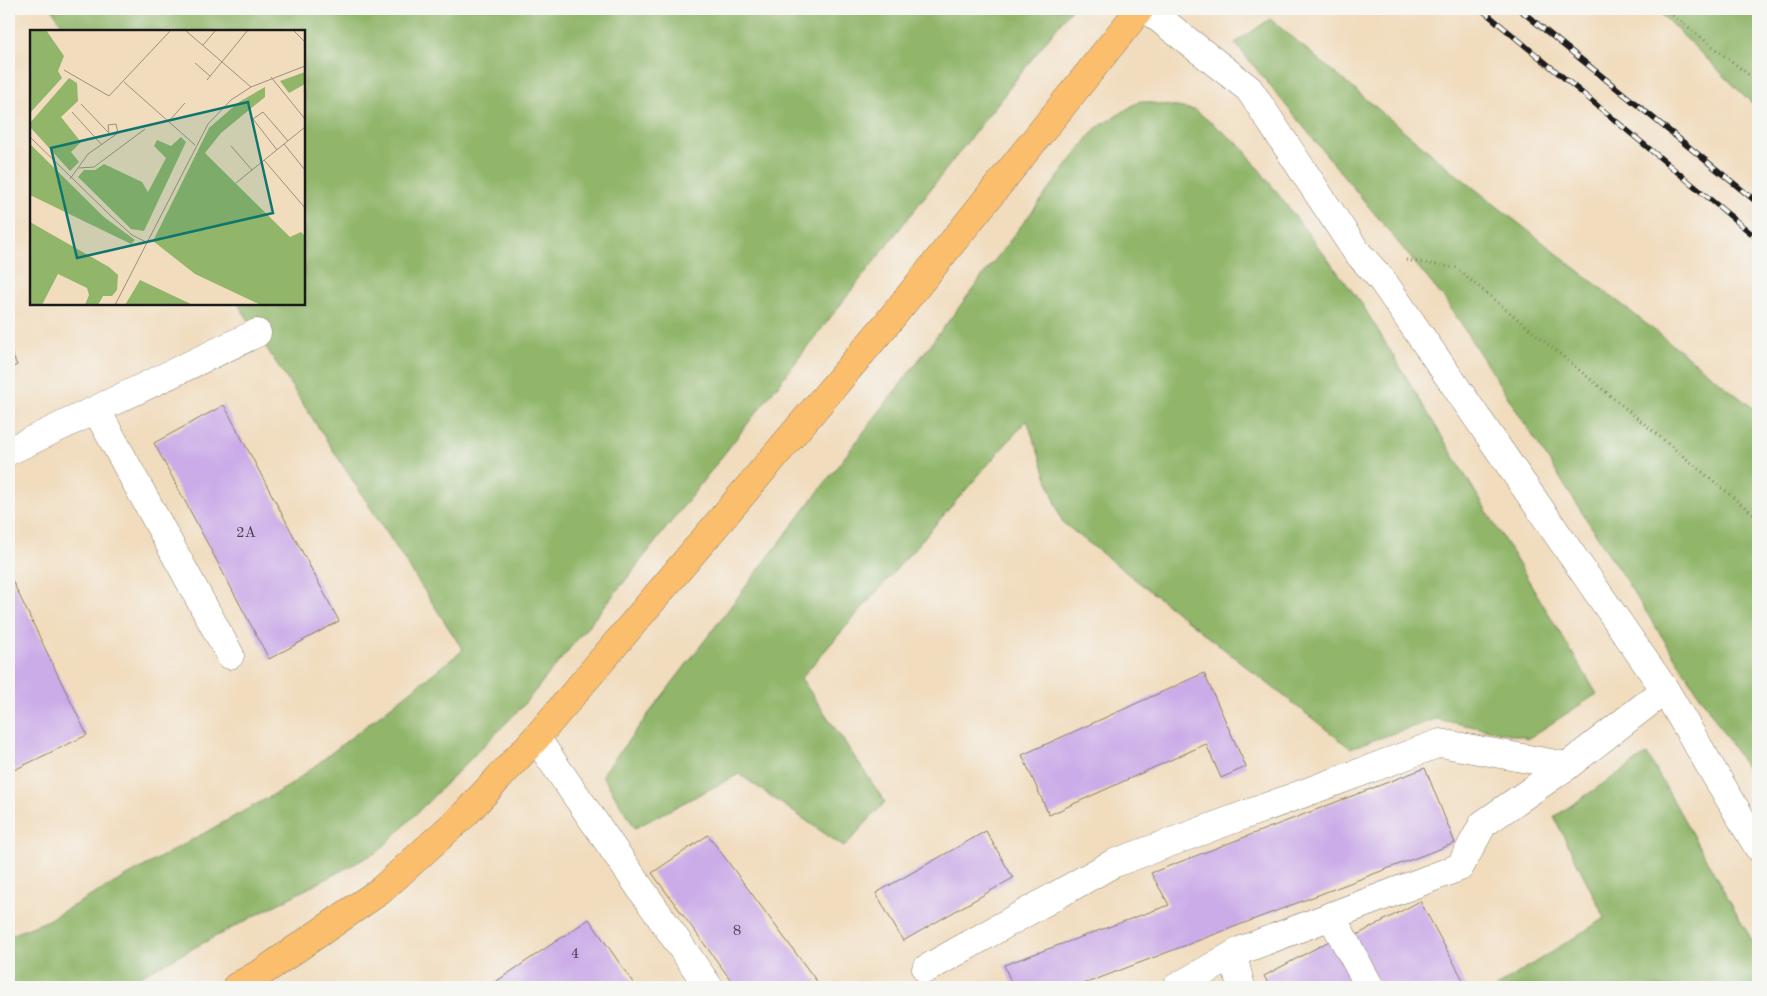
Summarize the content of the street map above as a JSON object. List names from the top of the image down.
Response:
{
  "house_numbers": ["2А", "8", "4"]
}
